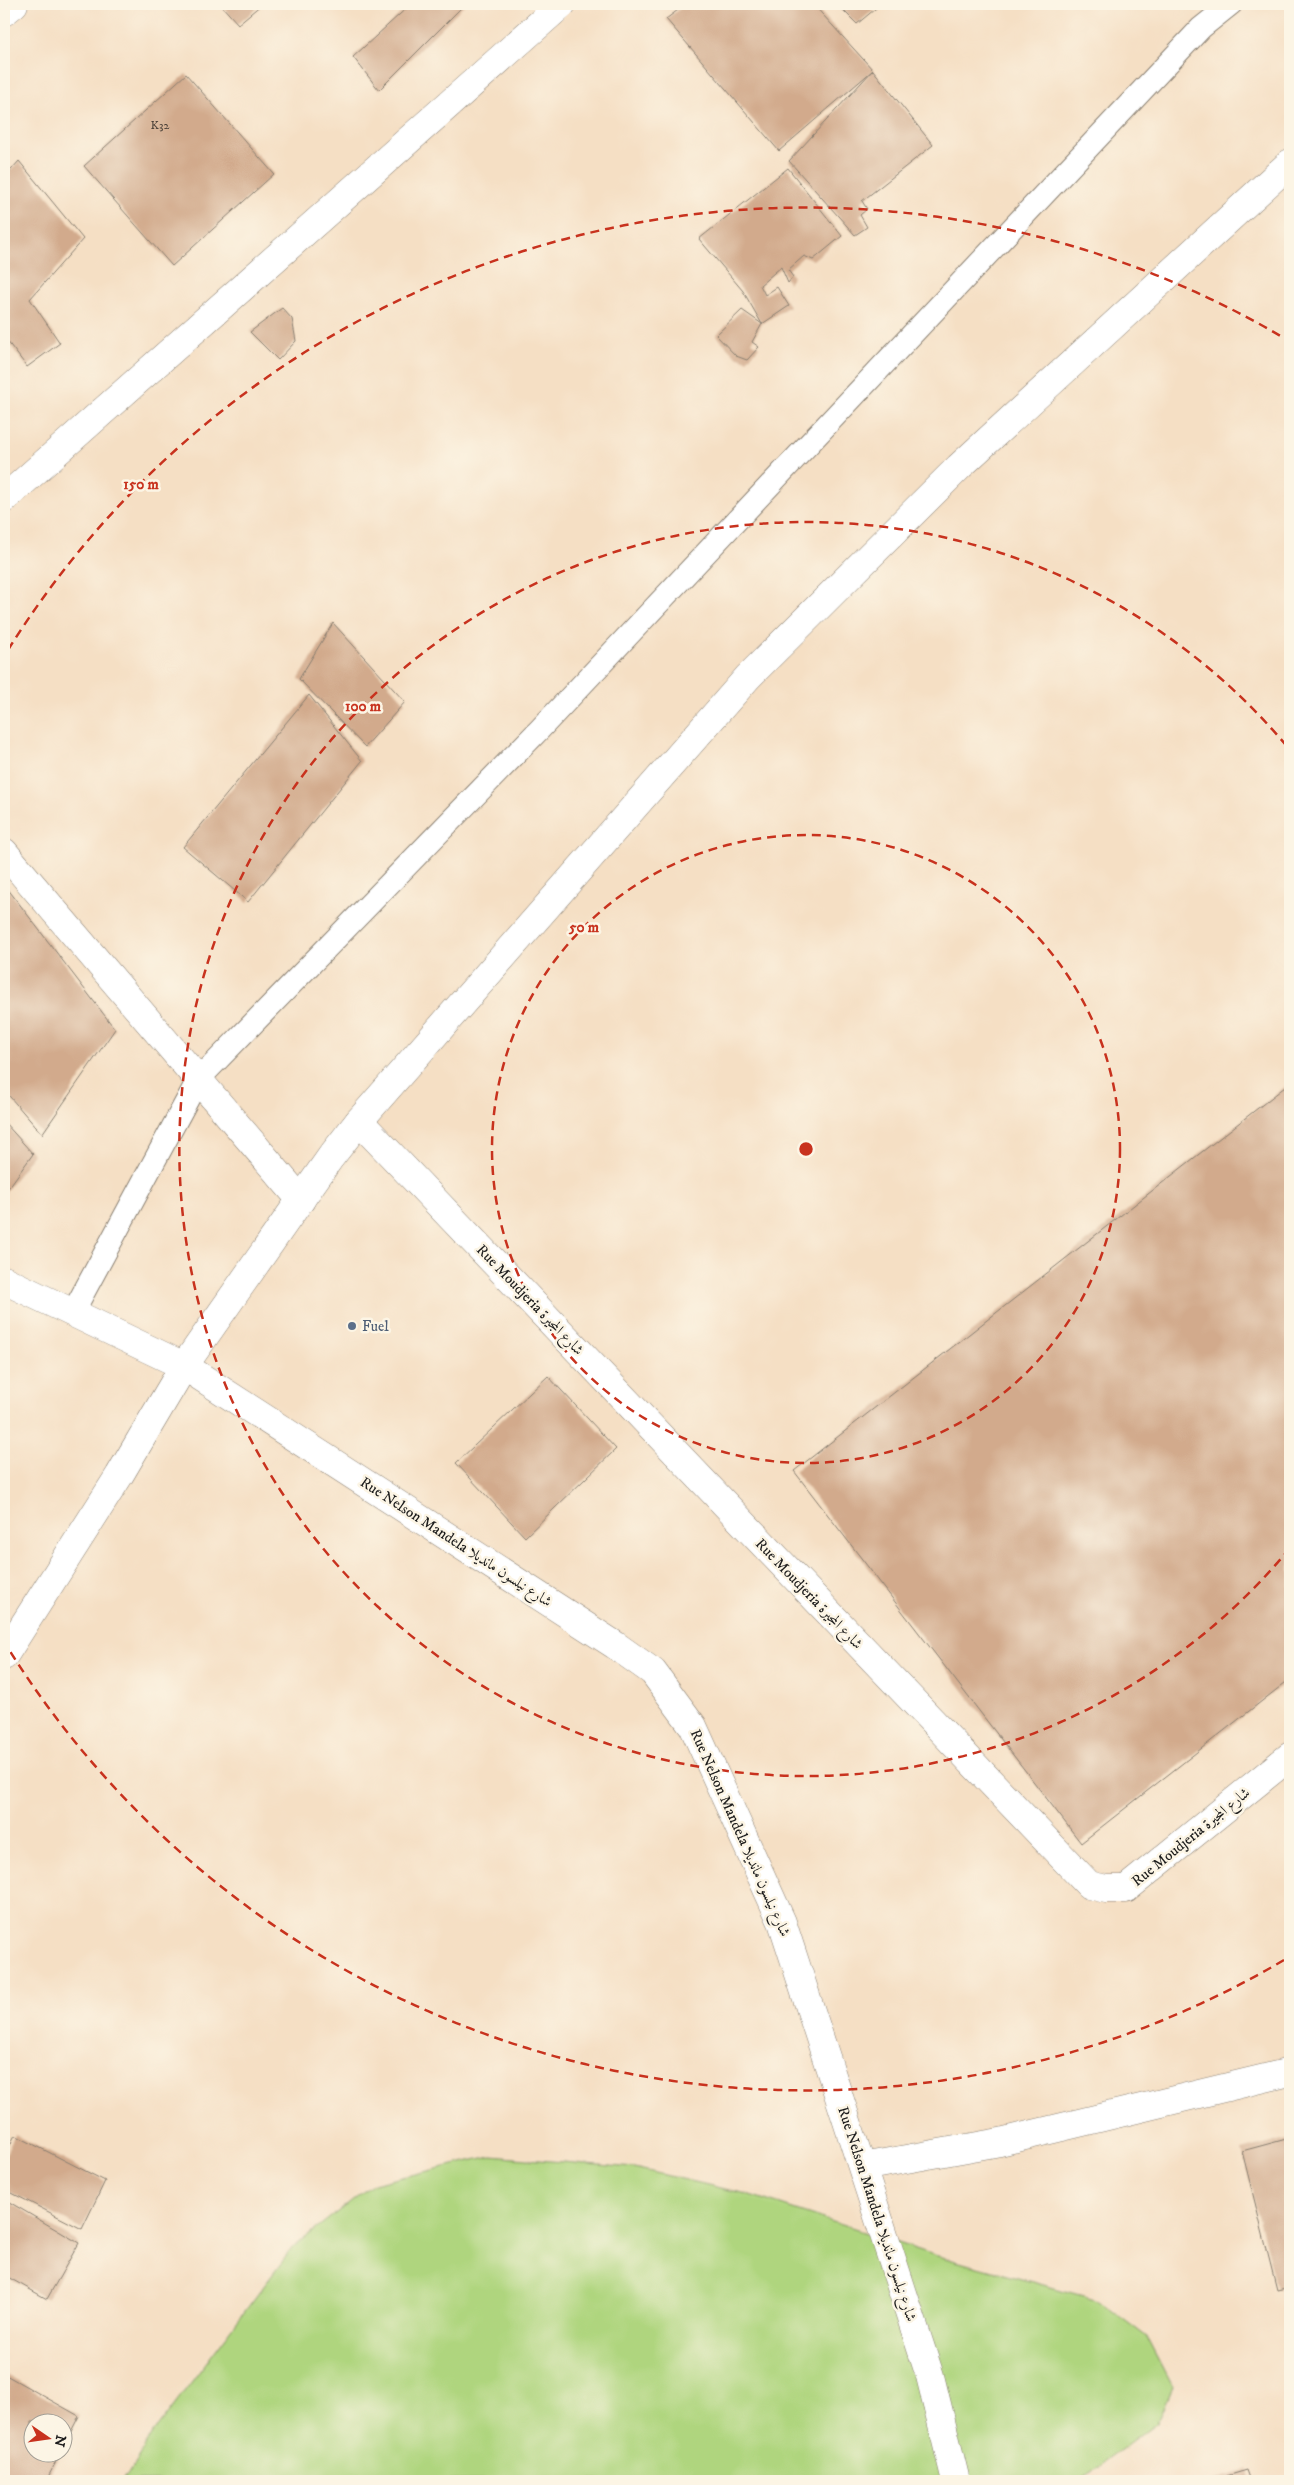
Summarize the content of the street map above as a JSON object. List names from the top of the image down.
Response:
{
  "streets": {
    "street": ["Rue Moudjeria شارع المجيرة", "Rue Nelson Mandela شارع نيلسون مانديلا"]
  },
  "places": ["Fuel"],
  "house_numbers": ["K32"],
  "north": "right",
  "rings": ["150 m", "100 m", "50 m"]
}
